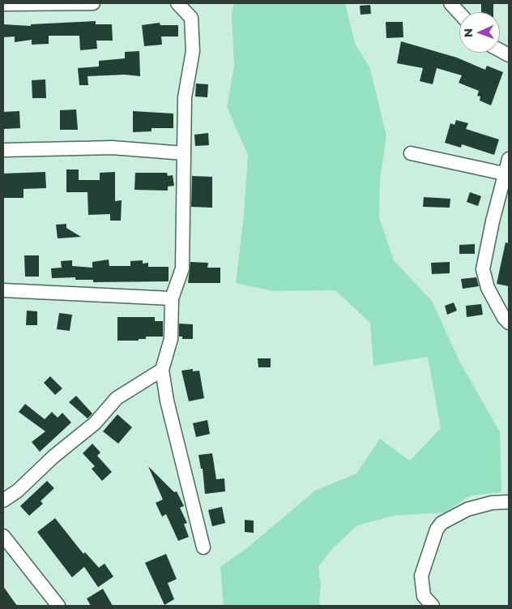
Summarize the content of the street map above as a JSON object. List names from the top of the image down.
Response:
{
  "north": "left"
}
